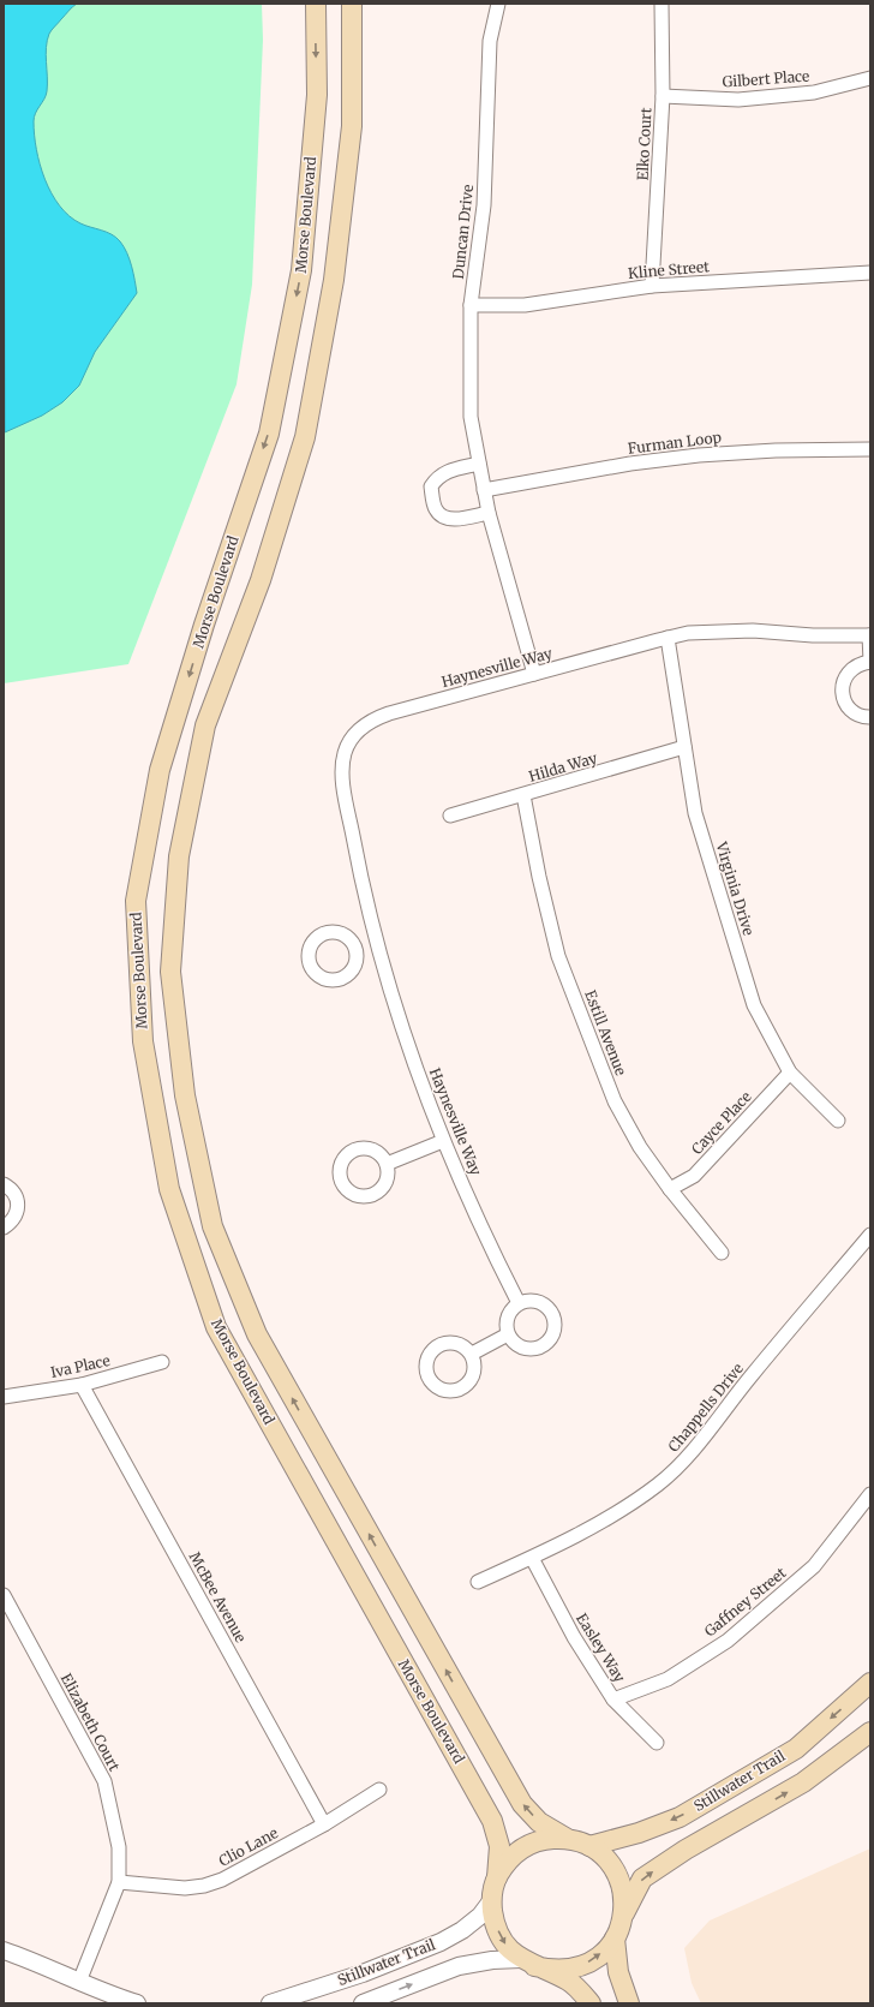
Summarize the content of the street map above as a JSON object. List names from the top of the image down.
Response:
{
  "streets": {
    "main road": ["Morse Boulevard", "Stillwater Trail"],
    "street": [
      "Gilbert Place",
      "Elko Court",
      "Duncan Drive",
      "Kline Street",
      "Furman Loop",
      "Haynesville Way",
      "Hilda Way",
      "Virginia Drive",
      "Estill Avenue",
      "Cayce Place",
      "Iva Place",
      "Chappells Drive",
      "McBee Avenue",
      "Gaffney Street",
      "Easley Way",
      "Elizabeth Court",
      "Clio Lane"
    ]
  },
  "crossings": [
    ["Gilbert Place", "Elko Court"],
    ["Elko Court", "Kline Street"],
    ["Morse Boulevard", "Stillwater Trail"],
    ["Duncan Drive", "Kline Street"],
    ["Duncan Drive", "Furman Loop"],
    ["Duncan Drive", "Haynesville Way"],
    ["Haynesville Way", "Virginia Drive"],
    ["Hilda Way", "Virginia Drive"],
    ["Hilda Way", "Estill Avenue"],
    ["Virginia Drive", "Cayce Place"],
    ["Estill Avenue", "Cayce Place"],
    ["Iva Place", "McBee Avenue"],
    ["Chappells Drive", "Easley Way"],
    ["McBee Avenue", "Clio Lane"],
    ["Gaffney Street", "Easley Way"],
    ["Elizabeth Court", "Clio Lane"]
  ]
}
